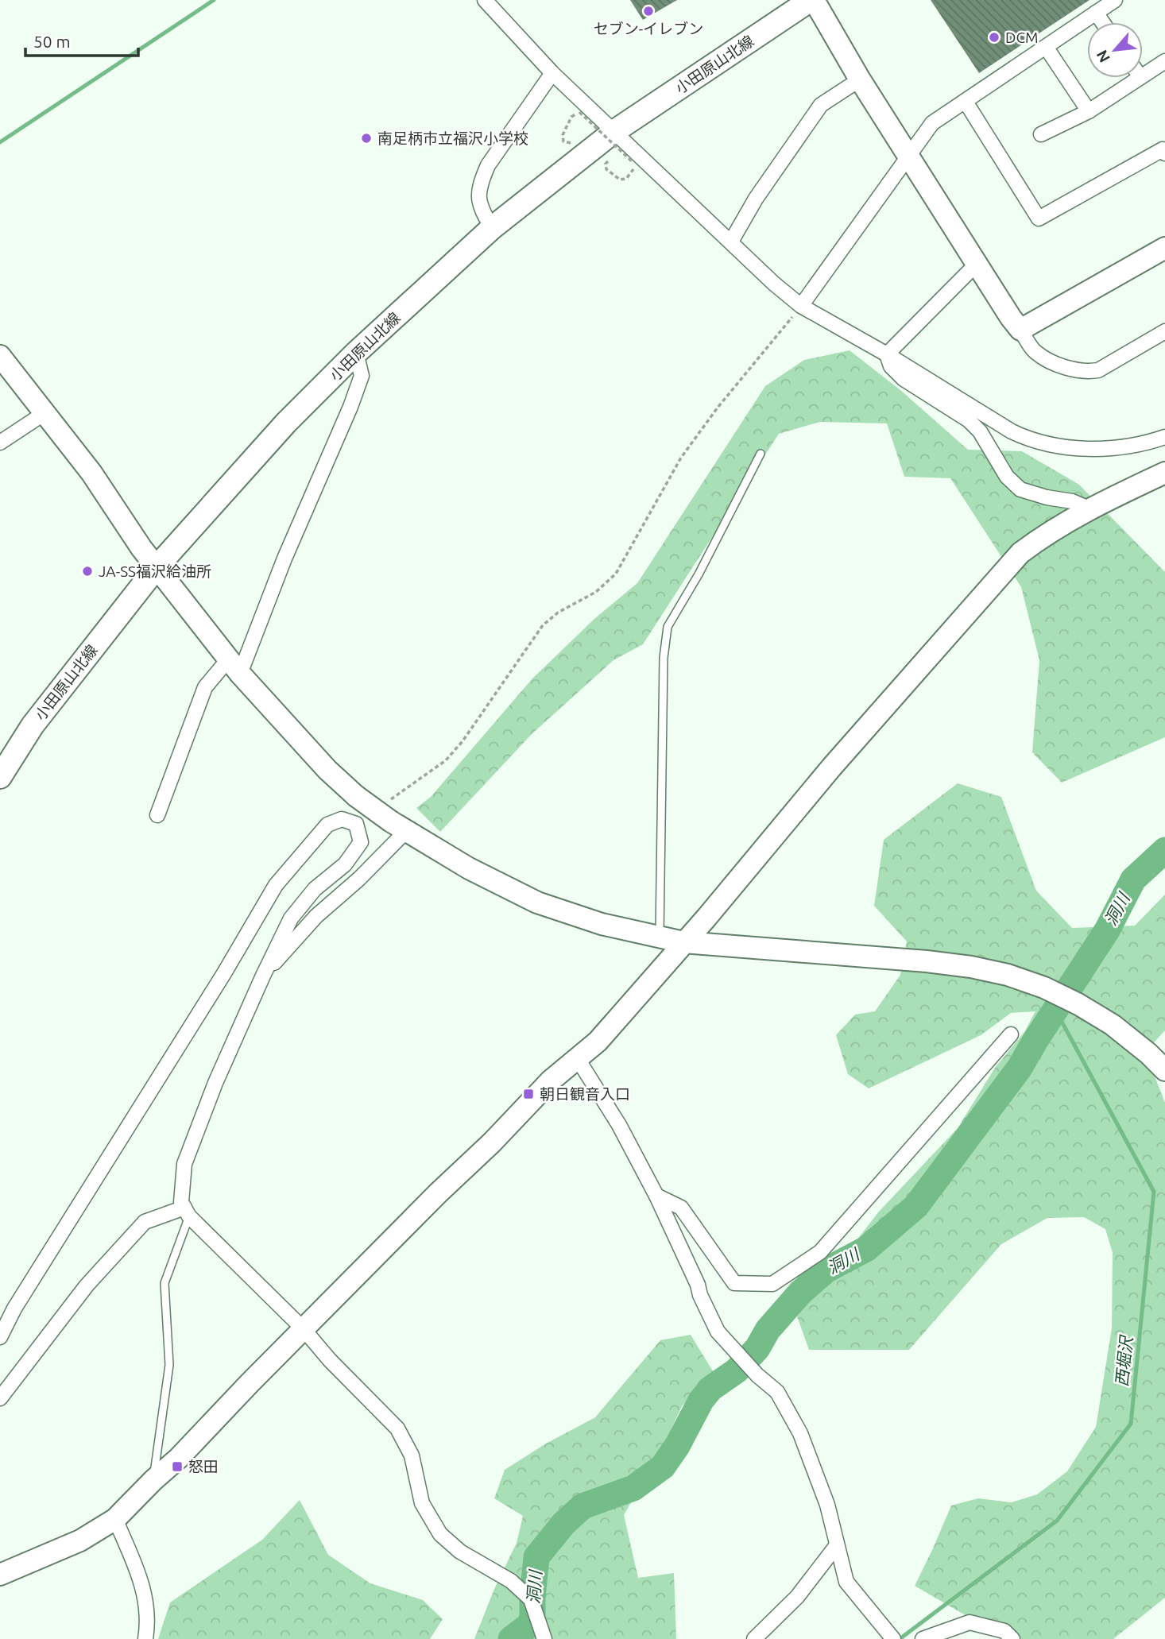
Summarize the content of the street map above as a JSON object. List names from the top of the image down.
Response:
{
  "streets": {
    "main road": ["小田原山北線"]
  },
  "water": ["洞川", "西堀沢"],
  "places": {
    "other": [
      "セブン-イレブン",
      "DCM",
      "南足柄市立福沢小学校",
      "JA-SS福沢給油所"
    ],
    "transit": ["朝日観音入口", "怒田"]
  },
  "scale_bar": "50 m",
  "north": "bottom left"
}
